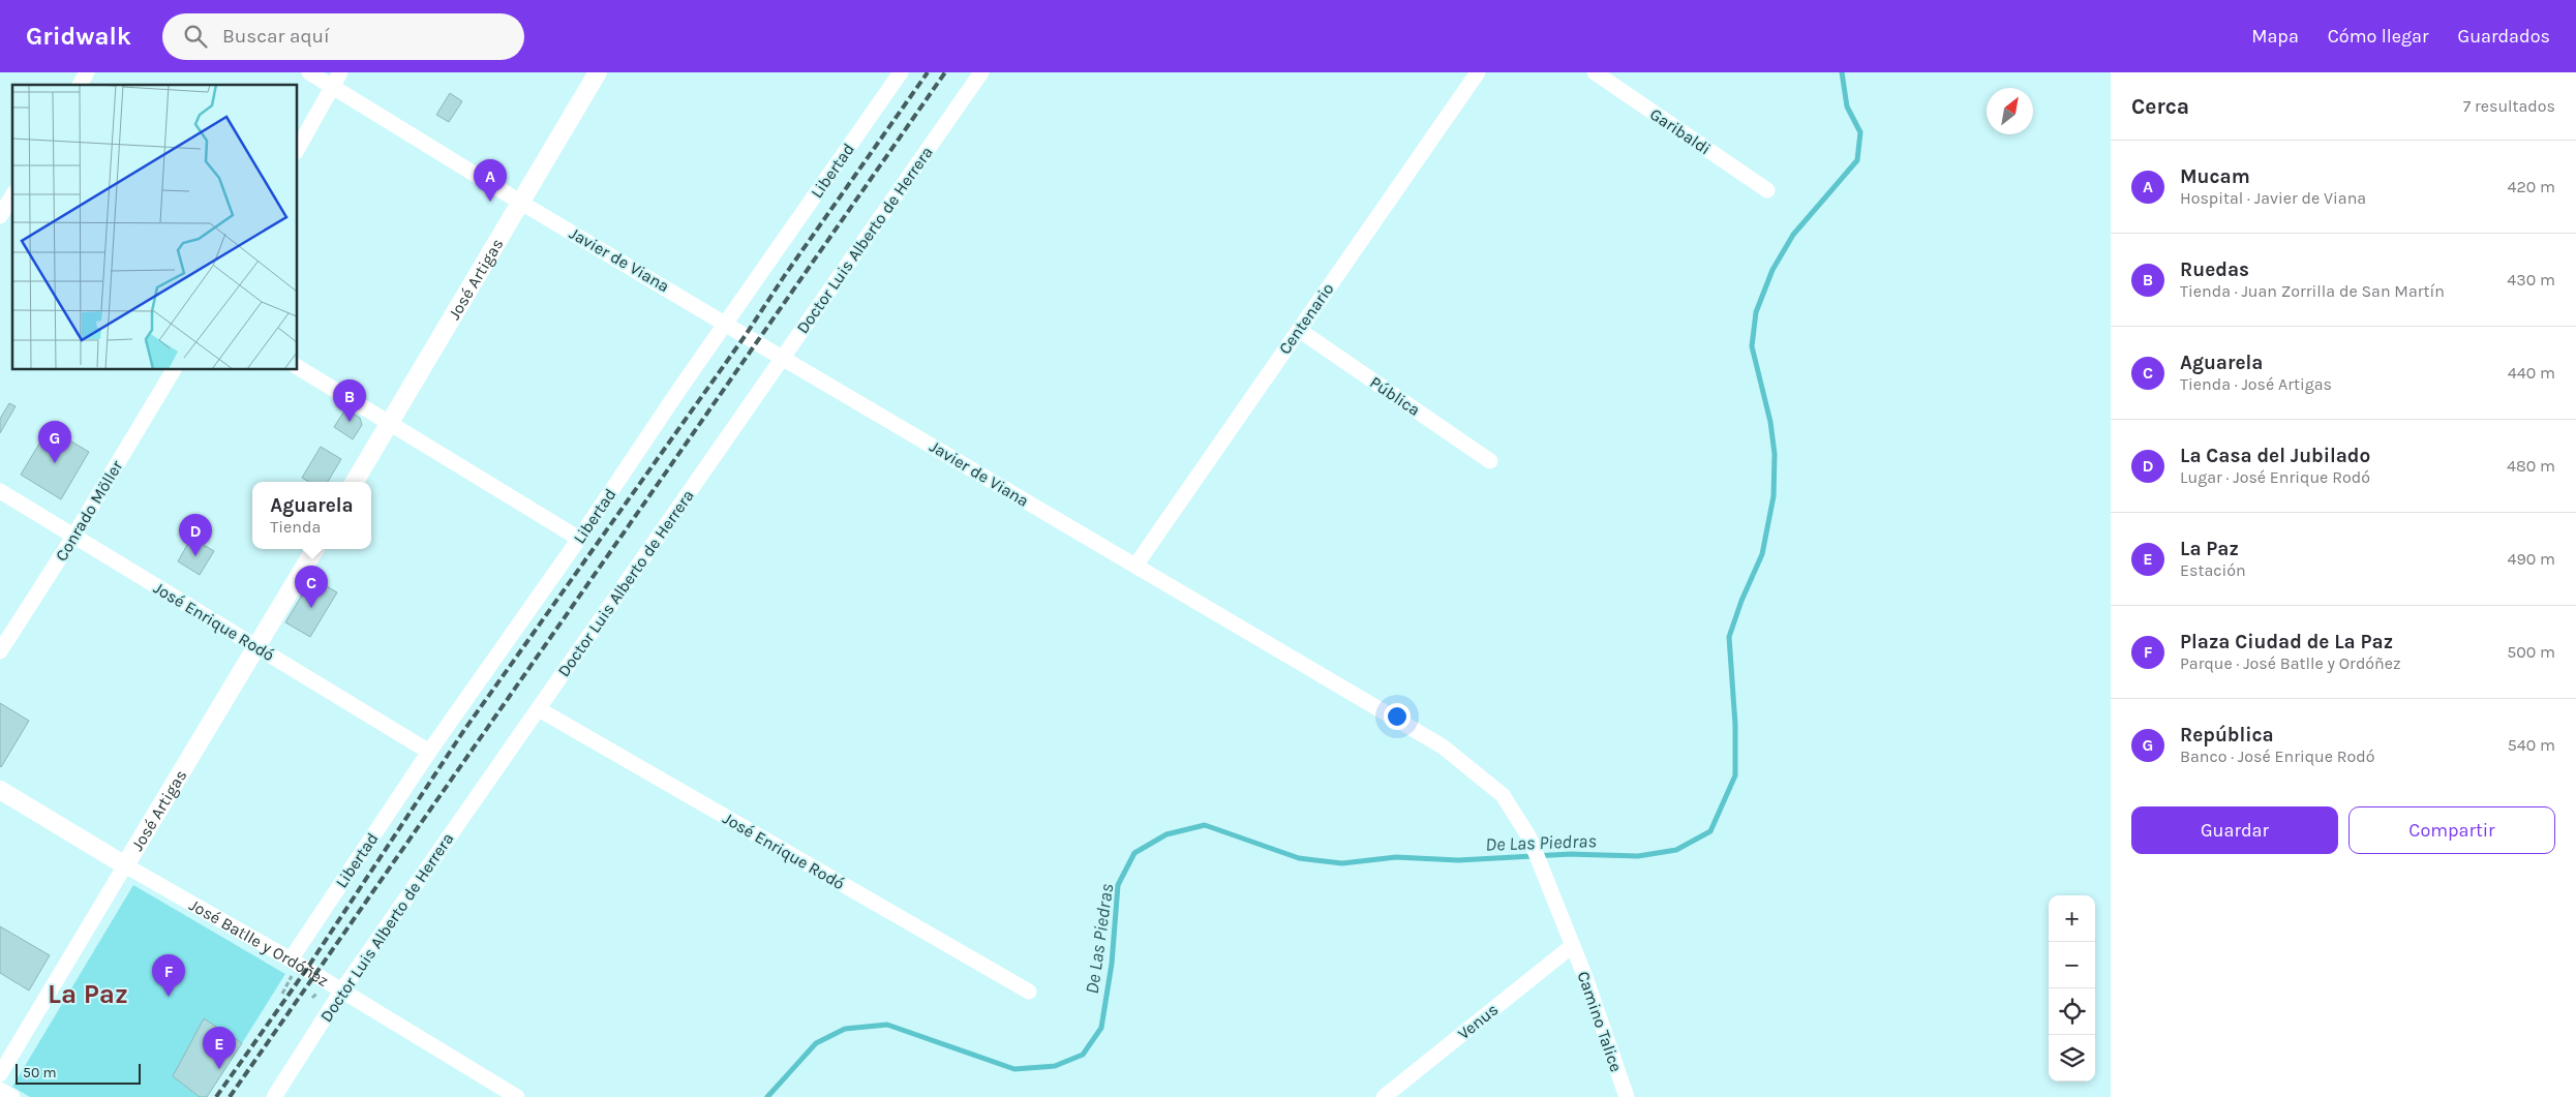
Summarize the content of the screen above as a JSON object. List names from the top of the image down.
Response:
{
  "streets": {
    "street": [
      "Garibaldi",
      "Libertad",
      "Doctor Luis Alberto de Herrera",
      "Javier de Viana",
      "José Artigas",
      "Centenario",
      "Pública",
      "Conrado Möller",
      "José Enrique Rodó",
      "José Batlle y Ordóñez",
      "Venus",
      "Camino Talice"
    ]
  },
  "crossings": [
    ["Libertad", "Javier de Viana"],
    ["Libertad", "José Enrique Rodó"],
    ["Libertad", "José Batlle y Ordóñez"],
    ["Doctor Luis Alberto de Herrera", "Javier de Viana"],
    ["Doctor Luis Alberto de Herrera", "José Enrique Rodó"],
    ["Doctor Luis Alberto de Herrera", "José Batlle y Ordóñez"],
    ["Javier de Viana", "José Artigas"],
    ["Javier de Viana", "Centenario"],
    ["Javier de Viana", "Venus"],
    ["Javier de Viana", "Camino Talice"],
    ["José Artigas", "José Enrique Rodó"],
    ["José Artigas", "José Batlle y Ordóñez"],
    ["Centenario", "Pública"],
    ["Conrado Möller", "José Enrique Rodó"],
    ["Venus", "Camino Talice"]
  ],
  "districts": ["La Paz"],
  "water": ["De Las Piedras"],
  "scale_bar": "50 m",
  "north": "top right",
  "page": {
    "header": "Gridwalk",
    "search": "Buscar aquí",
    "nav": ["Mapa", "Cómo llegar", "Guardados"],
    "heading": ["Cerca", "7 resultados"],
    "list": [
      {
        "mark": "A",
        "name": "Mucam",
        "note": "Hospital · Javier de Viana",
        "value": "420 m"
      },
      {
        "mark": "B",
        "name": "Ruedas",
        "note": "Tienda · Juan Zorrilla de San Martín",
        "value": "430 m"
      },
      {
        "mark": "C",
        "name": "Aguarela",
        "note": "Tienda · José Artigas",
        "value": "440 m"
      },
      {
        "mark": "D",
        "name": "La Casa del Jubilado",
        "note": "Lugar · José Enrique Rodó",
        "value": "480 m"
      },
      {
        "mark": "E",
        "name": "La Paz",
        "note": "Estación",
        "value": "490 m"
      },
      {
        "mark": "F",
        "name": "Plaza Ciudad de La Paz",
        "note": "Parque · José Batlle y Ordóñez",
        "value": "500 m"
      },
      {
        "mark": "G",
        "name": "República",
        "note": "Banco · José Enrique Rodó",
        "value": "540 m"
      }
    ],
    "pins": [
      "A",
      "B",
      "G",
      "D",
      "C",
      "F",
      "E"
    ],
    "popup": ["Aguarela", "Tienda"],
    "buttons": ["Guardar", "Compartir"],
    "map_buttons": ["+", "−"],
    "scale": "50 m"
  }
}
